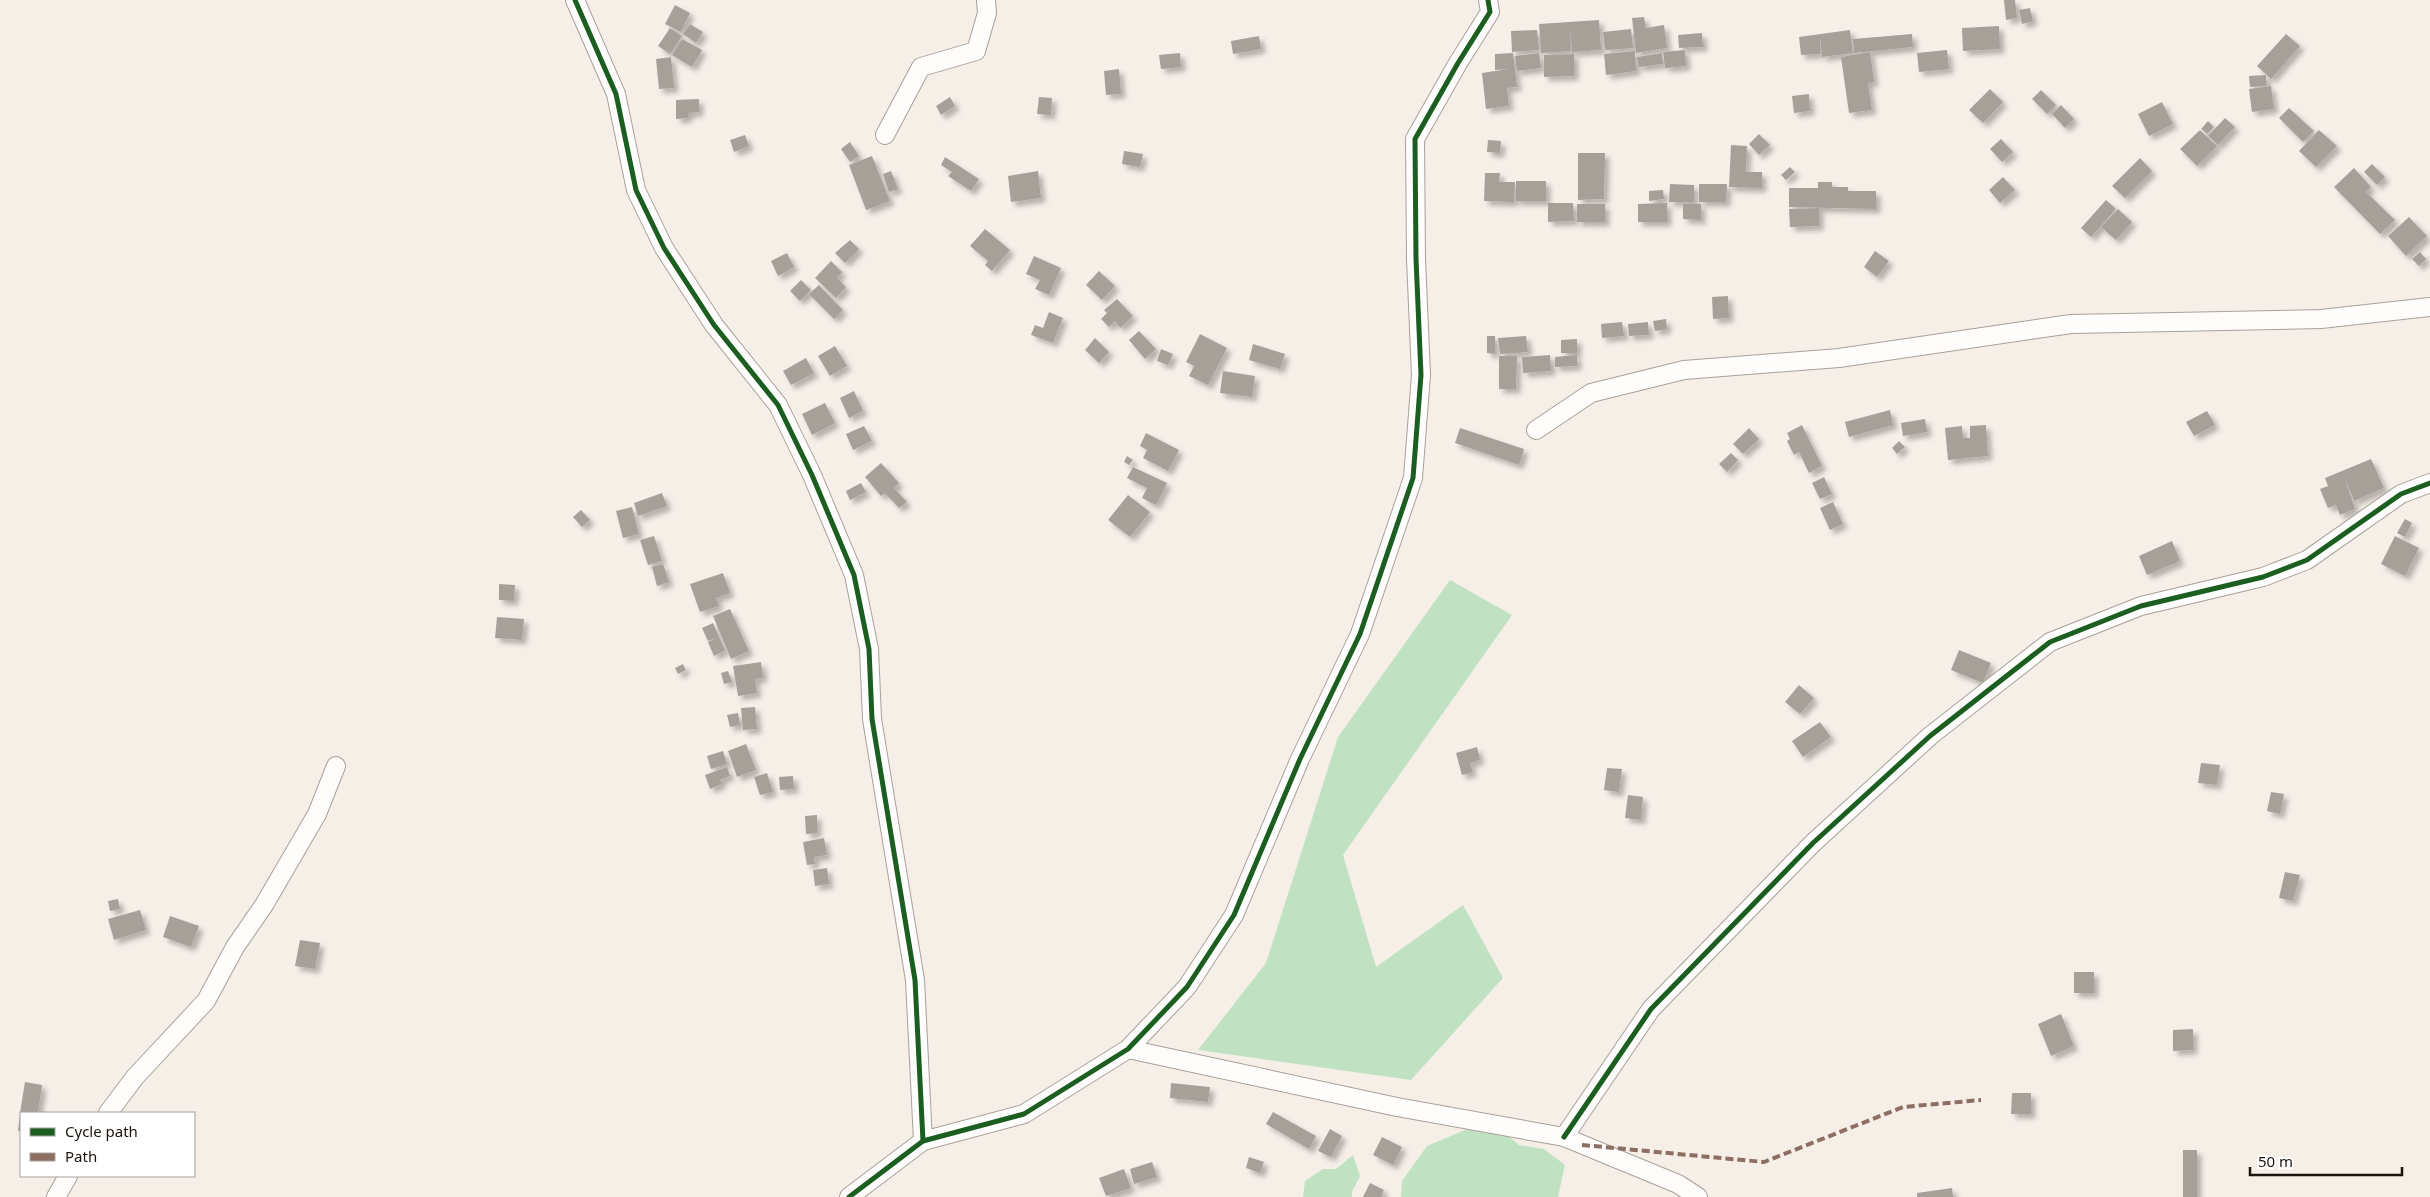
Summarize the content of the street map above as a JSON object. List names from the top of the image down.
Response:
{
  "legend": ["Cycle path", "Path"],
  "scale_bar": "50 m"
}
